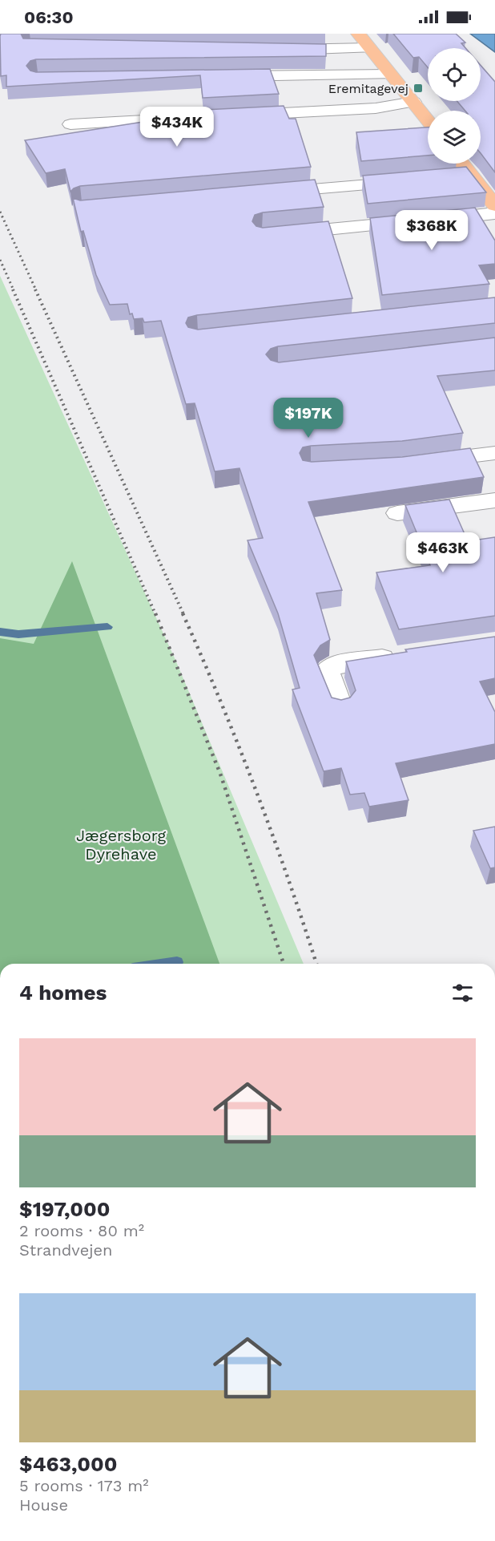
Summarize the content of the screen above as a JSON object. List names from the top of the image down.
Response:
{
  "parks": ["Jægersborg Dyrehave"],
  "places": {
    "transit": ["Eremitagevej"]
  },
  "page": {
    "status": "06:30",
    "price": [
      "$434K",
      "$368K",
      "$197K",
      "$463K"
    ],
    "heading": "4 homes",
    "list": [
      {
        "name": "$197,000",
        "note": "2 rooms · 80 m² · Strandvejen"
      },
      {
        "name": "$463,000",
        "note": "5 rooms · 173 m² · House"
      }
    ]
  }
}
